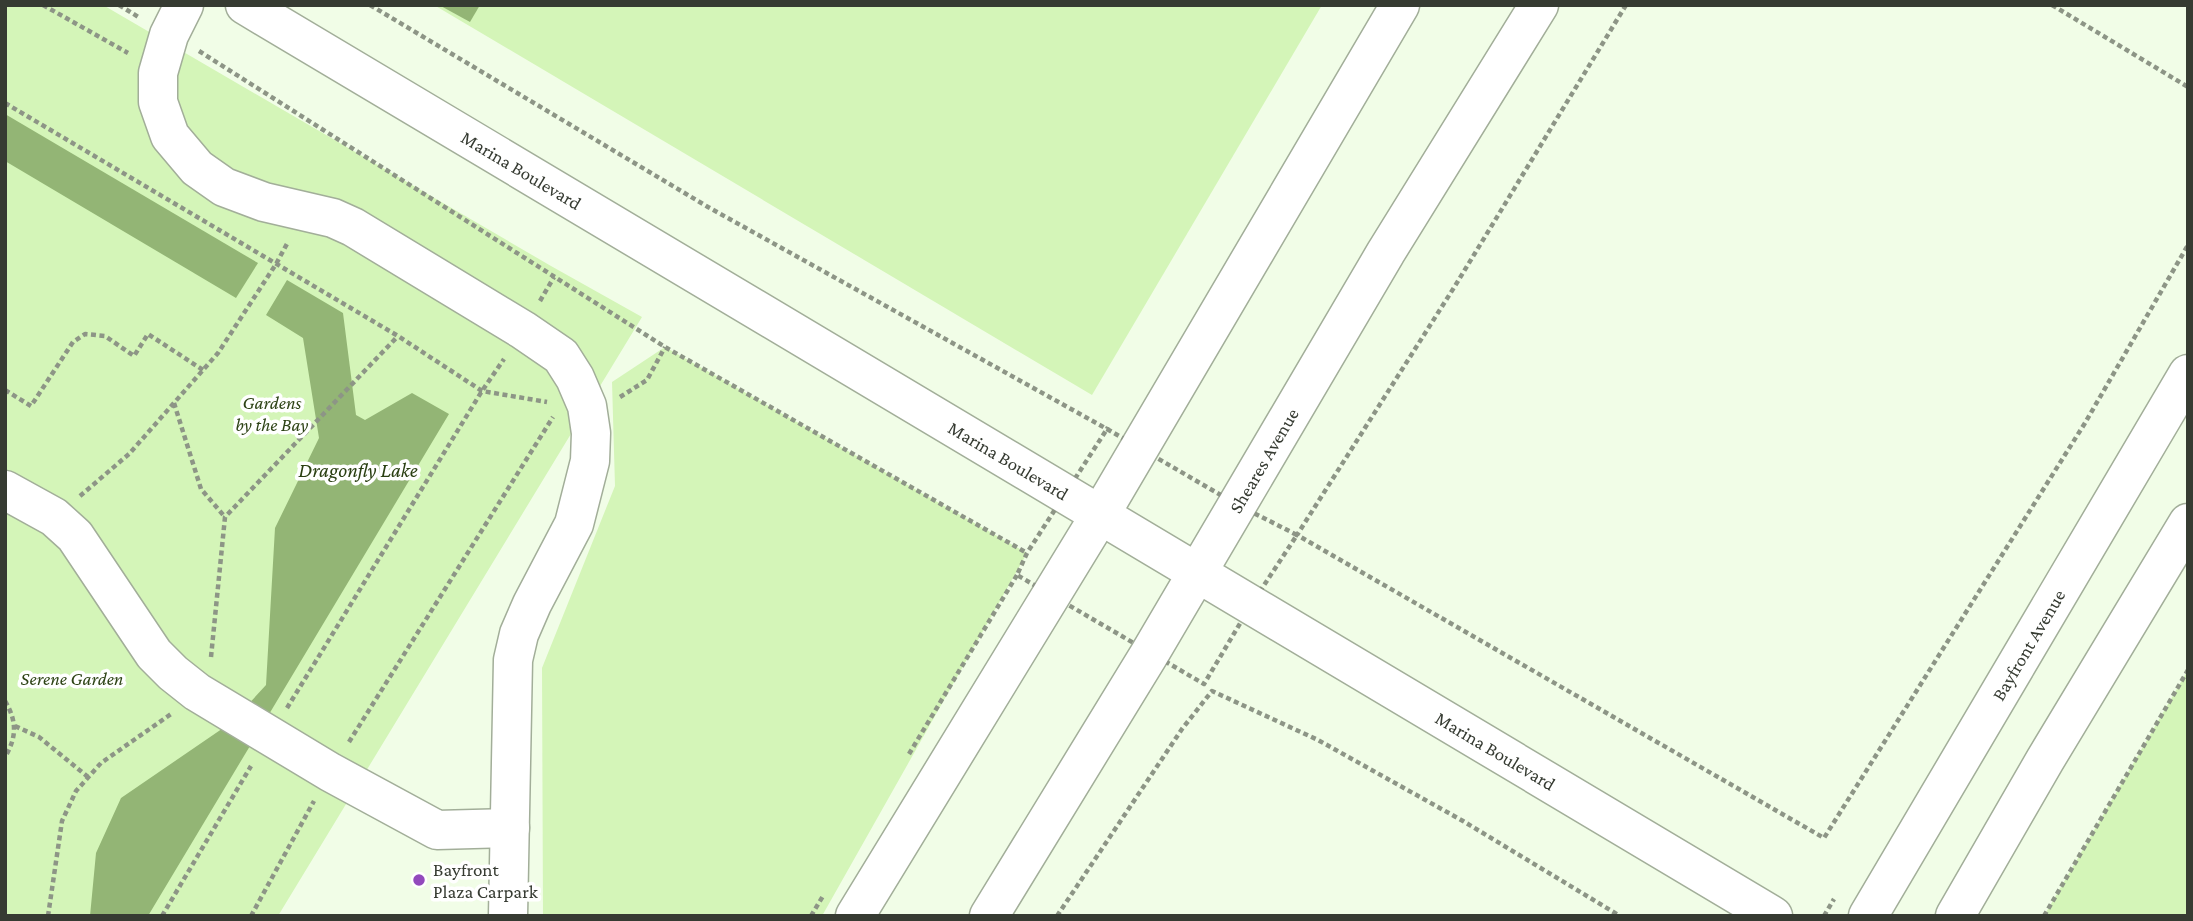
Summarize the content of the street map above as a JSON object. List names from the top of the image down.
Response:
{
  "streets": {
    "main road": ["Marina Boulevard", "Sheares Avenue", "Bayfront Avenue"]
  },
  "crossings": [
    ["Marina Boulevard", "Sheares Avenue"]
  ],
  "water": ["Dragonfly Lake"],
  "parks": ["Gardens by the Bay", "Serene Garden"],
  "places": ["Bayfront Plaza Carpark"]
}
